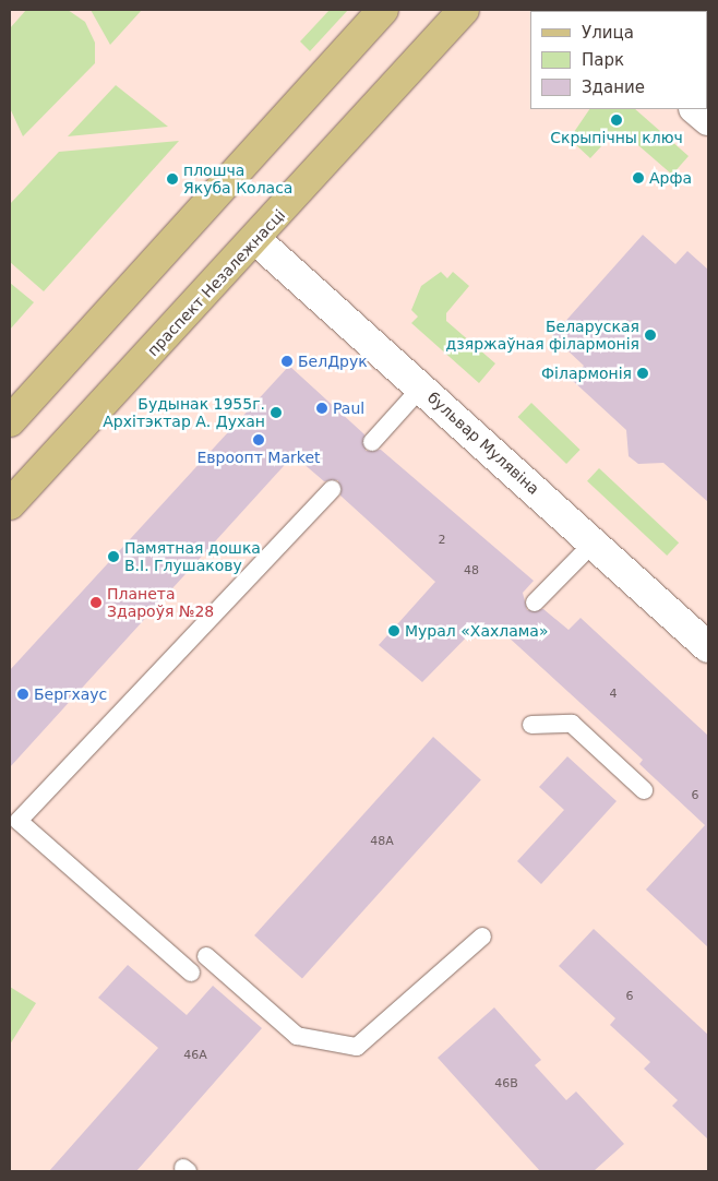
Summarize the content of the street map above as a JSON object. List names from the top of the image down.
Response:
{
  "streets": {
    "main road": ["праспект Незалежнасці"],
    "street": ["бульвар Мулявіна"]
  },
  "crossings": [
    ["праспект Незалежнасці", "бульвар Мулявіна"]
  ],
  "places": [
    "Скрыпічны ключ",
    "Арфа",
    "плошча Якуба Коласа",
    "Беларуская дзяржаўная філармонія",
    "БелДрук",
    "Філармонія",
    "Paul",
    "Будынак 1955г. Архітэктар А. Духан",
    "Евроопт Market",
    "Памятная дошка В.І. Глушакову",
    "Планета Здароўя №28",
    "Мурал «Хахлама»",
    "Бергхаус"
  ],
  "house_numbers": [
    "2",
    "48",
    "4",
    "6",
    "48А",
    "6",
    "46А",
    "46В"
  ],
  "legend": ["Улица", "Парк", "Здание"]
}
